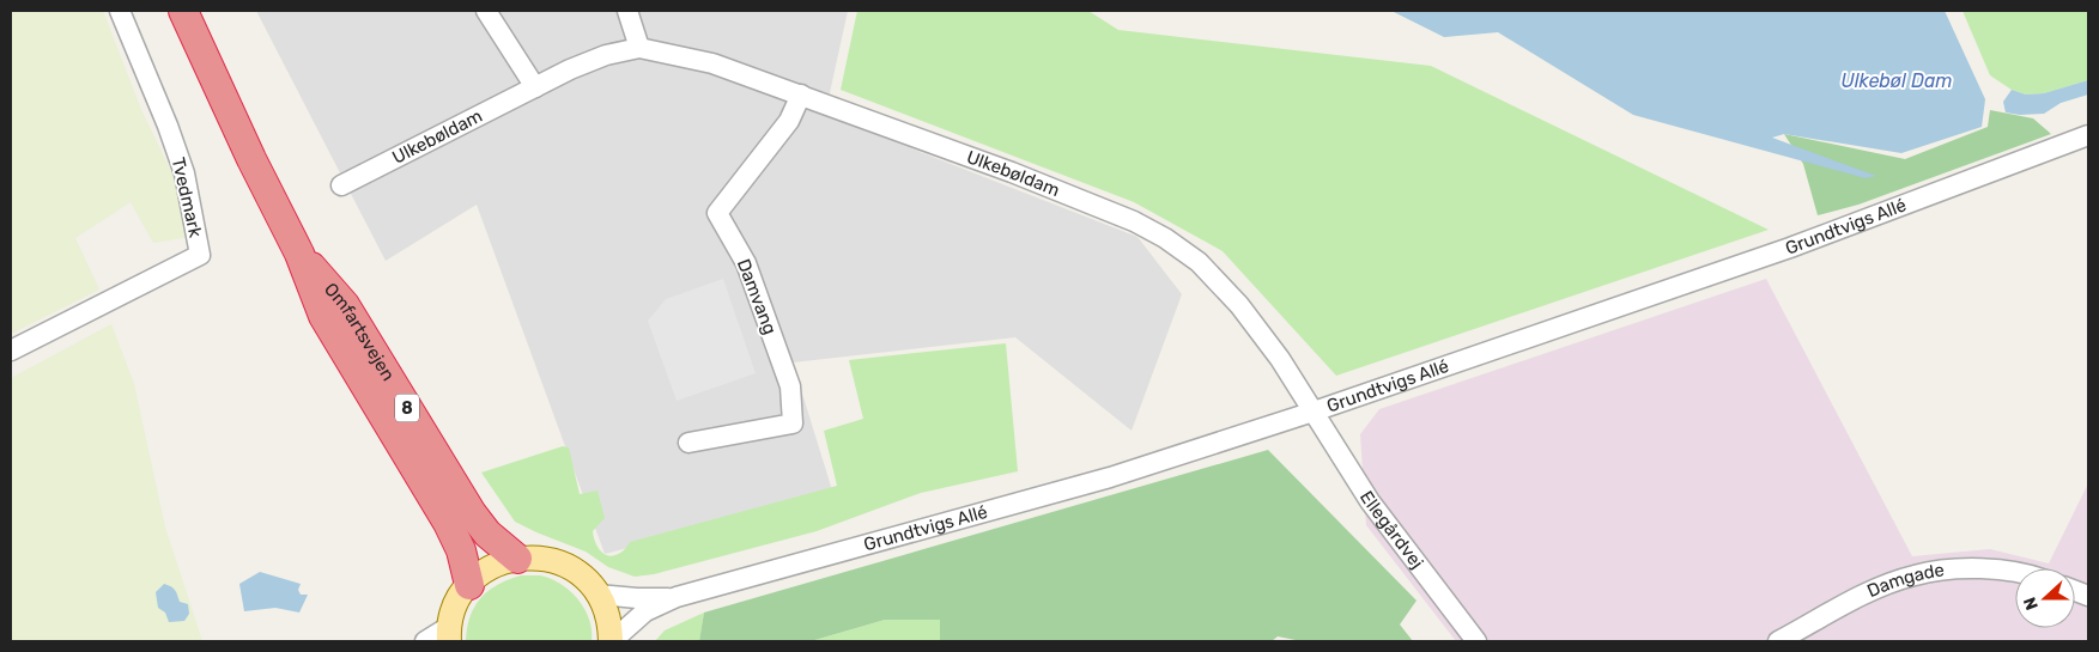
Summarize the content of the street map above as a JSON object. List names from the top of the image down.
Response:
{
  "streets": {
    "highway": ["Omfartsvejen", "8"],
    "street": [
      "Ulkebøldam",
      "Tvedmark",
      "Grundtvigs Allé",
      "Damvang",
      "Ellegårdvej",
      "Damgade"
    ]
  },
  "crossings": [
    ["Ulkebøldam", "Grundtvigs Allé"],
    ["Ulkebøldam", "Damvang"],
    ["Ulkebøldam", "Ellegårdvej"],
    ["Grundtvigs Allé", "Ellegårdvej"]
  ],
  "water": ["Ulkebøl Dam"],
  "north": "left"
}
